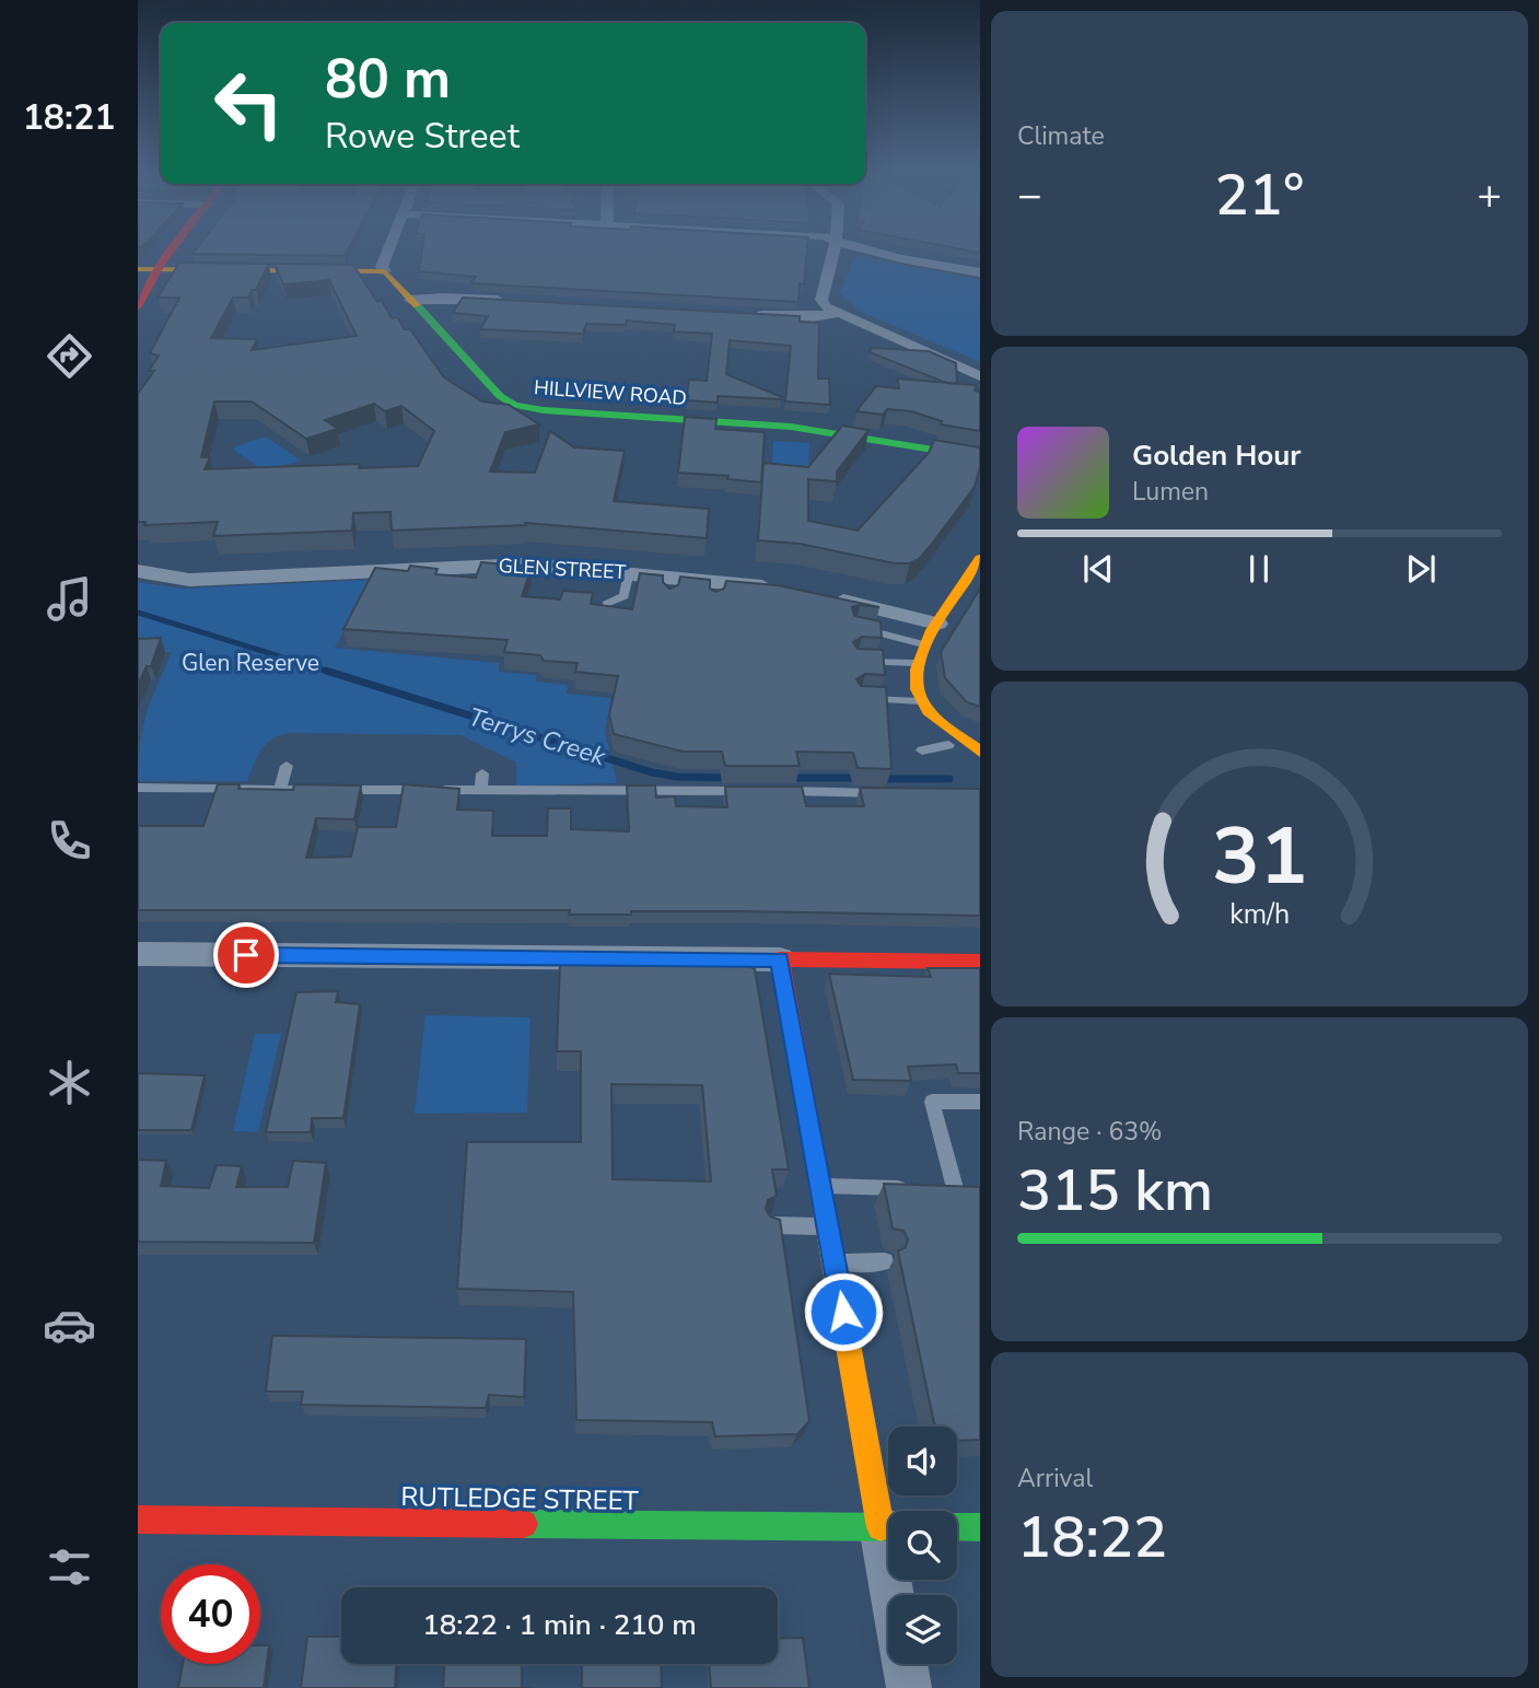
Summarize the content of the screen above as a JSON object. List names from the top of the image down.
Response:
{
  "streets": {
    "street": ["HILLVIEW ROAD", "GLEN STREET", "RUTLEDGE STREET"]
  },
  "water": ["Terrys Creek"],
  "parks": ["Glen Reserve"],
  "page": {
    "tabs": "18:21",
    "tile": [
      "Climate",
      ["Range · 63%", "315 km"],
      ["Arrival", "18:22"]
    ],
    "turn": ["80 m", "Rowe Street"],
    "heat": ["−", "21°", "+"],
    "song": ["Golden Hour", "Lumen"],
    "limit": "40",
    "trip": "18:22 · 1 min · 210 m",
    "gauge": ["31", "km/h"]
  }
}
